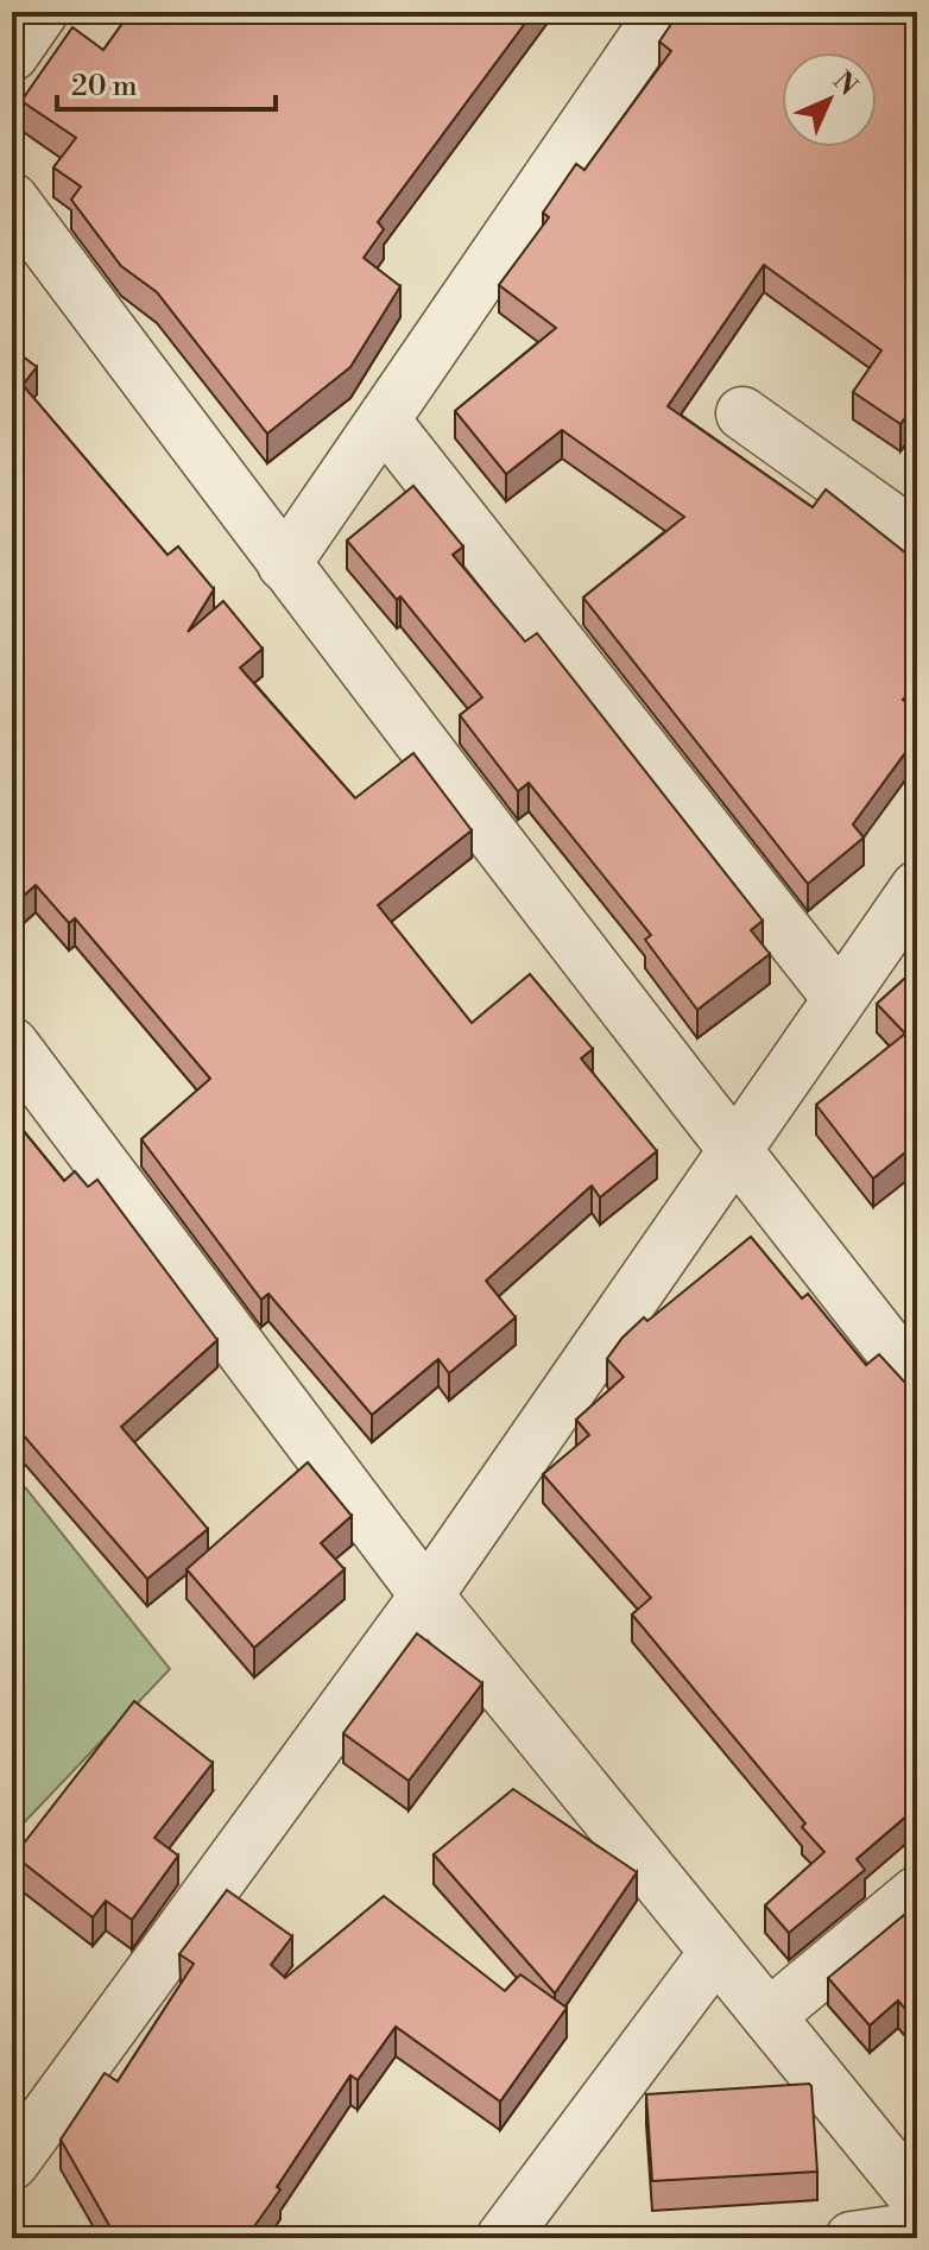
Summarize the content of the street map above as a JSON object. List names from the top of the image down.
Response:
{
  "scale_bar": "20 m",
  "north": "top right"
}
